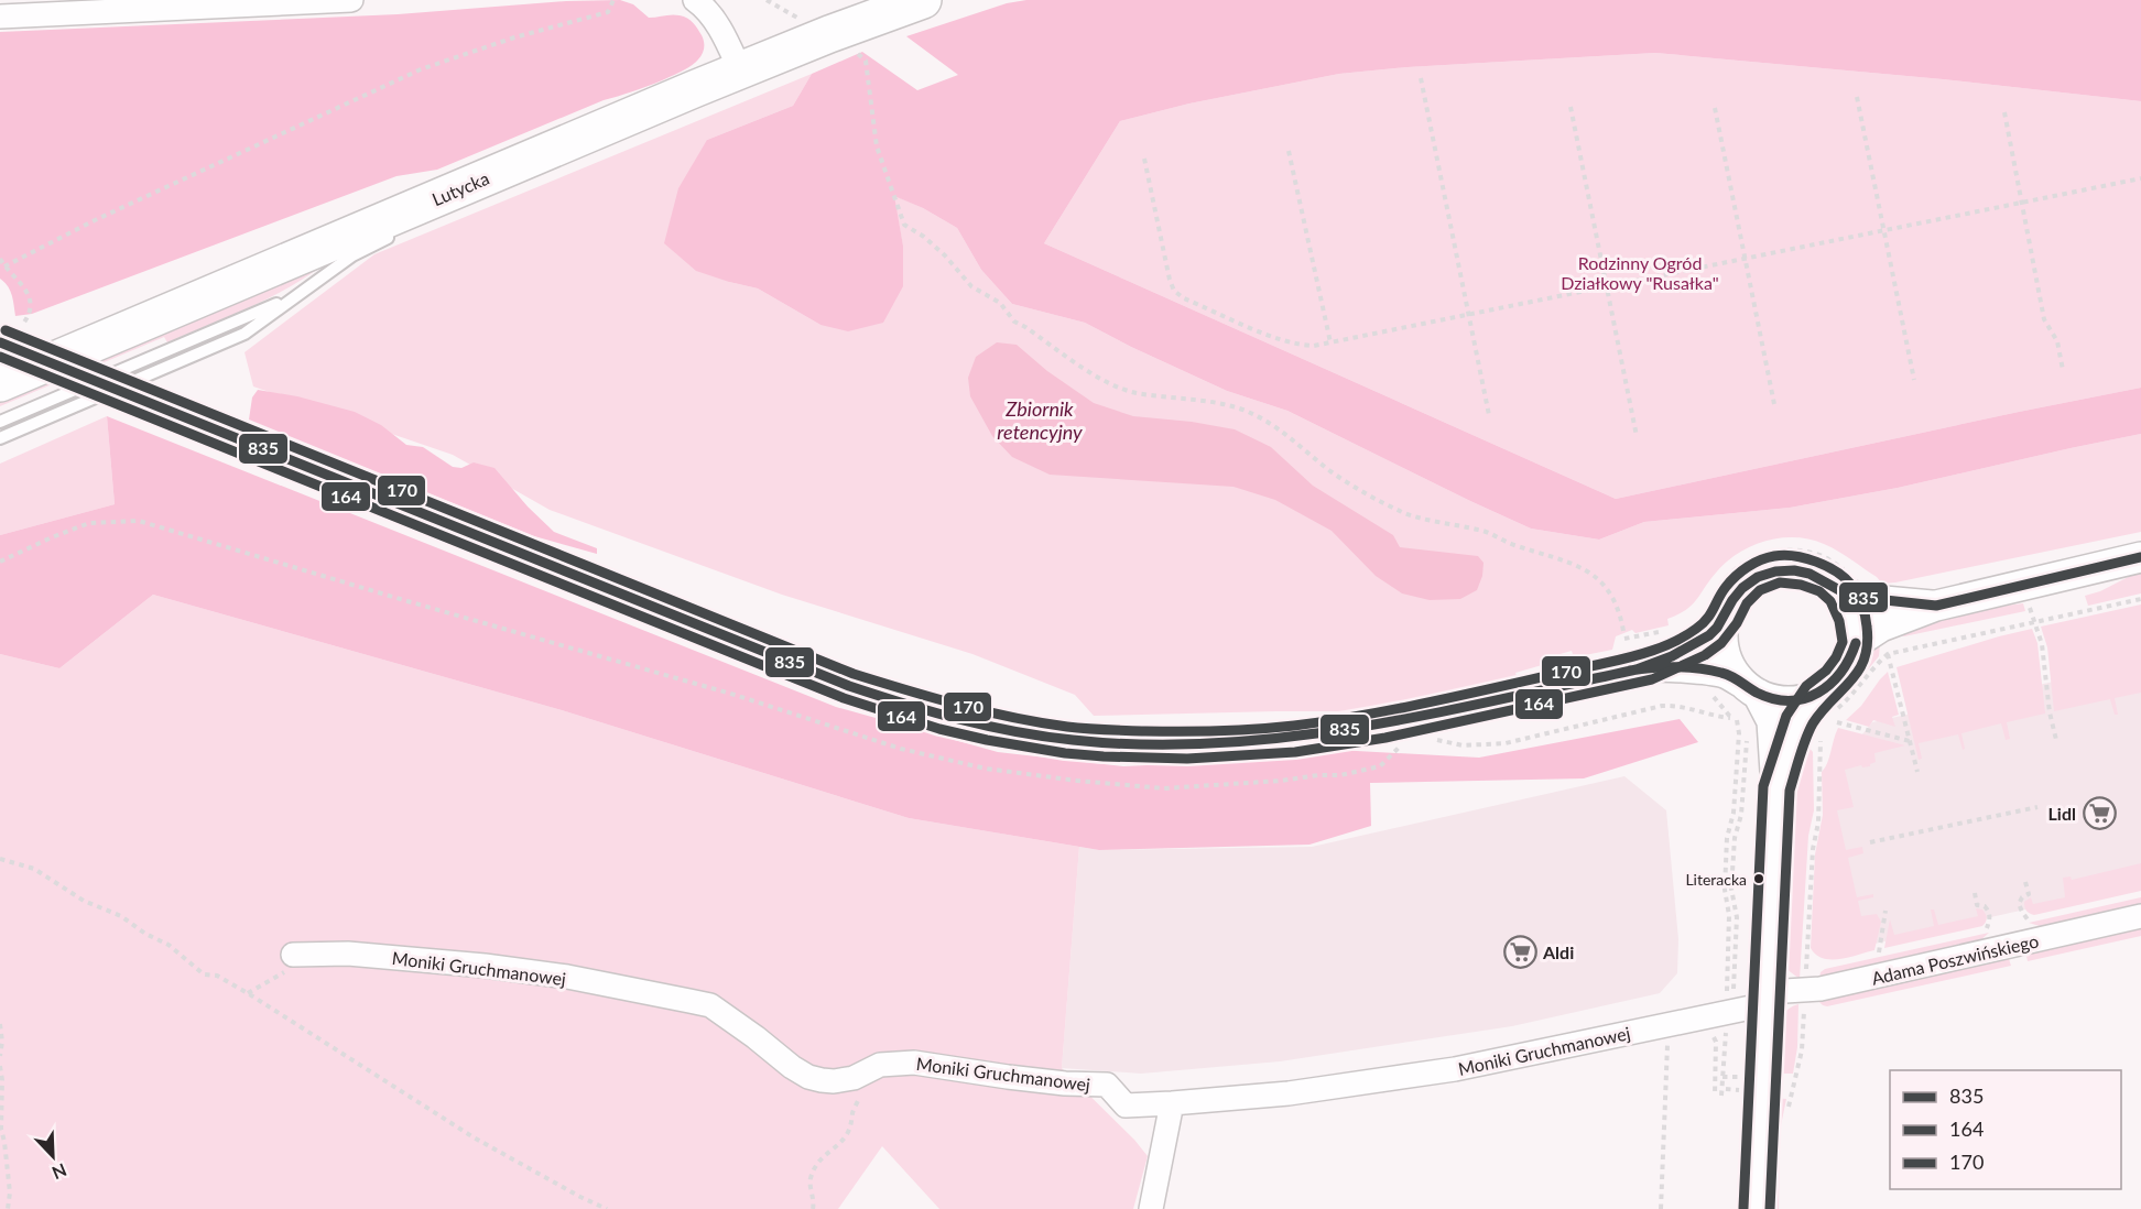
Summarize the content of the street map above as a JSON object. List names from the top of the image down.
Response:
{
  "streets": {
    "main road": ["Lutycka"],
    "street": ["Adama Poszwińskiego", "Moniki Gruchmanowej"]
  },
  "crossings": [
    ["Adama Poszwińskiego", "Moniki Gruchmanowej"]
  ],
  "water": ["Zbiornik retencyjny"],
  "parks": ["Rodzinny Ogród Działkowy \"Rusałka\""],
  "places": {
    "supermarket": ["Lidl", "Aldi"],
    "other": ["Literacka"]
  },
  "lines": ["transit line 170", "transit line 835", "transit line 164"],
  "legend": ["835", "164", "170"],
  "north": "bottom right"
}
